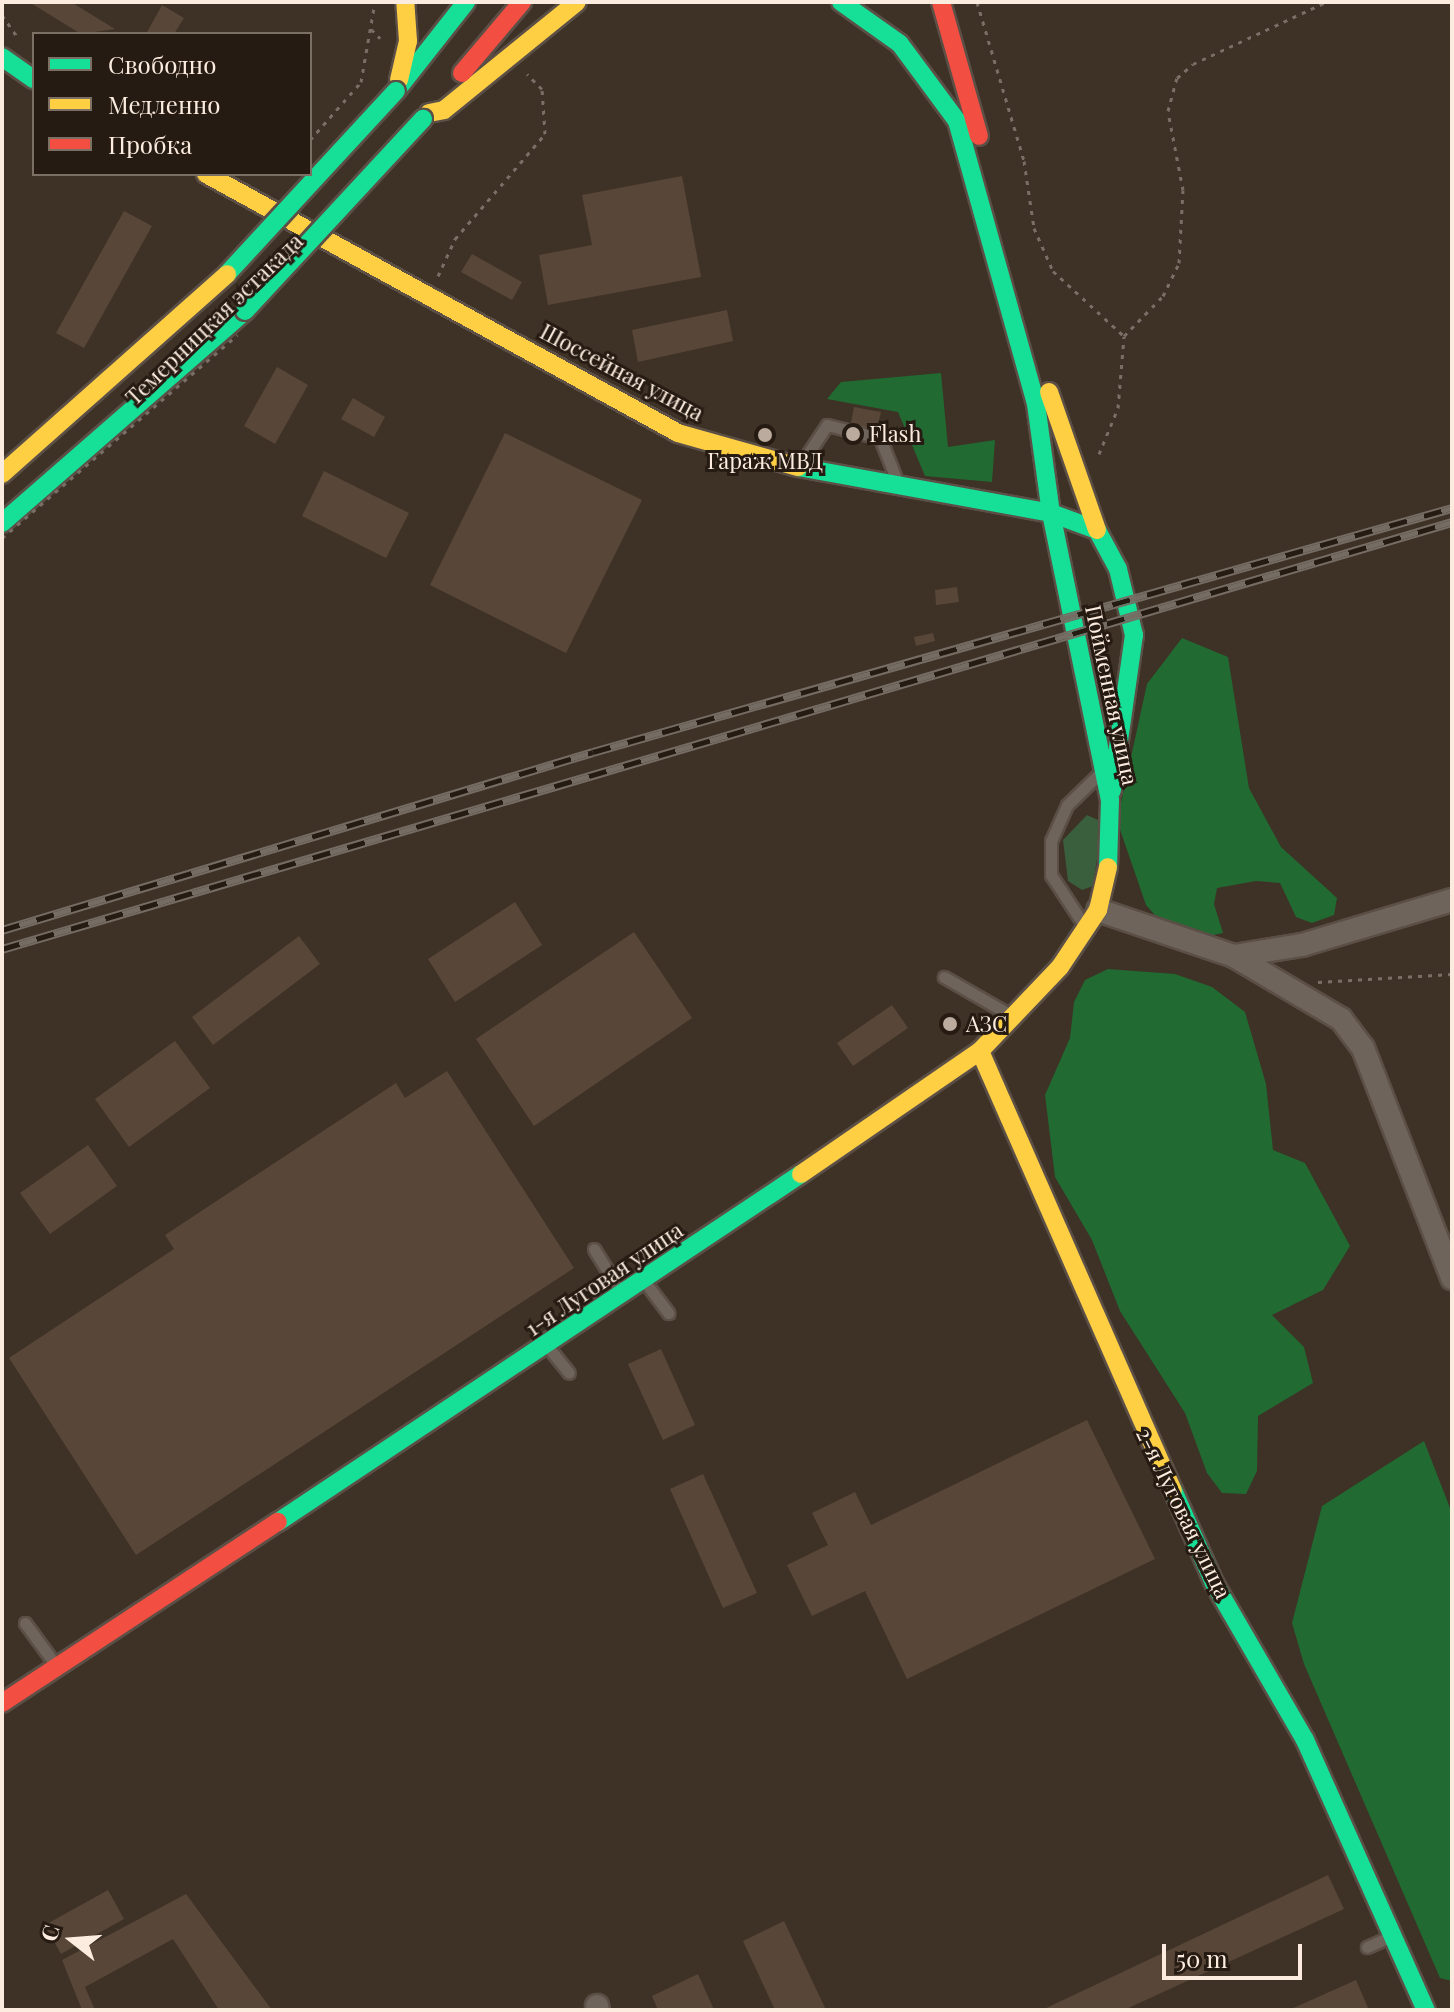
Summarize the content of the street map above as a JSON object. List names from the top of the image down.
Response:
{
  "streets": {
    "main road": [
      "Темерницкая эстакада",
      "Шоссейная улица",
      "Пойменная улица",
      "1-я Луговая улица",
      "2-я Луговая улица"
    ]
  },
  "crossings": [
    ["Шоссейная улица", "Пойменная улица"],
    ["Пойменная улица", "1-я Луговая улица"],
    ["1-я Луговая улица", "2-я Луговая улица"]
  ],
  "places": ["Flash", "Гараж МВД", "АЗС"],
  "legend": ["Свободно", "Медленно", "Пробка"],
  "scale_bar": "50 m",
  "north": "left"
}
